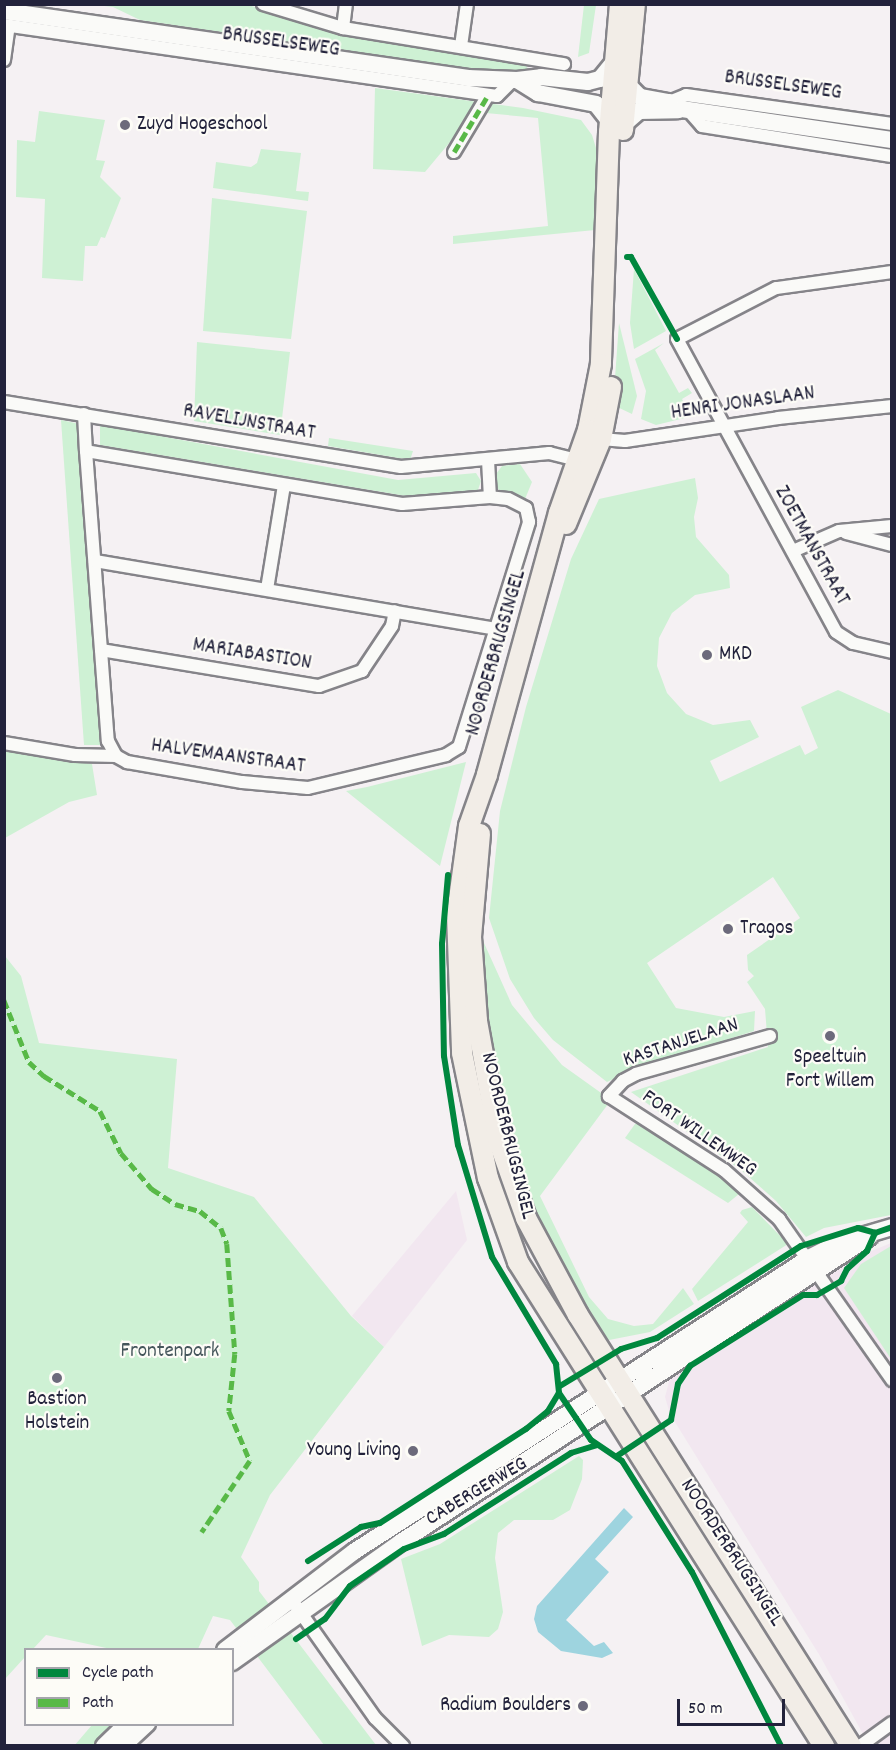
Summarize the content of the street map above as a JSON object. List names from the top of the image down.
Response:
{
  "streets": {
    "main road": ["NOORDERBRUGSINGEL"],
    "street": [
      "BRUSSELSEWEG",
      "HENRI JONASLAAN",
      "RAVELIJNSTRAAT",
      "ZOETMANSTRAAT",
      "MARIABASTION",
      "HALVEMAANSTRAAT",
      "KASTANJELAAN",
      "FORT WILLEMWEG",
      "CABERGERWEG"
    ]
  },
  "crossings": [
    ["HENRI JONASLAAN", "ZOETMANSTRAAT"],
    ["HENRI JONASLAAN", "NOORDERBRUGSINGEL"],
    ["RAVELIJNSTRAAT", "NOORDERBRUGSINGEL"],
    ["NOORDERBRUGSINGEL", "CABERGERWEG"],
    ["KASTANJELAAN", "FORT WILLEMWEG"],
    ["FORT WILLEMWEG", "CABERGERWEG"]
  ],
  "parks": ["Frontenpark"],
  "places": [
    "Zuyd Hogeschool",
    "MKD",
    "Tragos",
    "Speeltuin Fort Willem",
    "Bastion Holstein",
    "Young Living",
    "Radium Boulders"
  ],
  "legend": ["Cycle path", "Path"],
  "scale_bar": "50 m"
}
